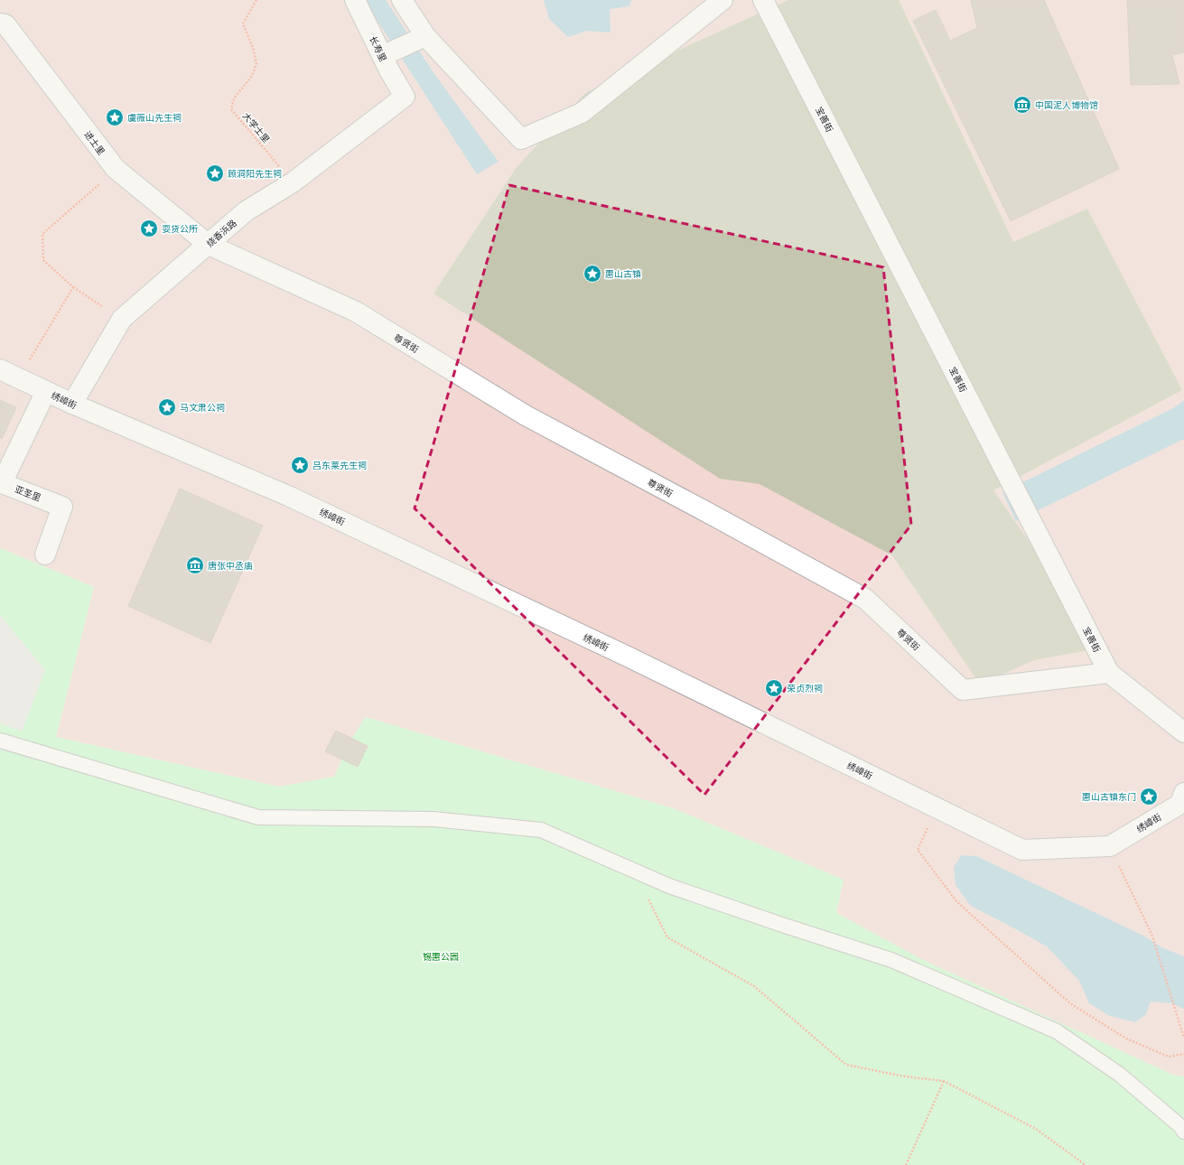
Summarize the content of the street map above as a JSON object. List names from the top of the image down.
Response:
{
  "streets": {
    "street": [
      "长寿里",
      "宝善街",
      "进士里",
      "烧香浜路",
      "尊贤街",
      "绣嶂街",
      "亚圣里"
    ],
    "path": ["大学士里"]
  },
  "crossings": [
    ["长寿里", "烧香浜路"],
    ["宝善街", "尊贤街"],
    ["大学士里", "烧香浜路"],
    ["进士里", "烧香浜路"],
    ["进士里", "尊贤街"],
    ["烧香浜路", "尊贤街"],
    ["烧香浜路", "绣嶂街"],
    ["绣嶂街", "亚圣里"]
  ],
  "parks": ["锡惠公园"],
  "places": {
    "museum": ["中国泥人博物馆", "唐张中丞庙"],
    "place": [
      "虞薇山先生祠",
      "顾洞阳先生祠",
      "耍货公所",
      "惠山古镇",
      "马文肃公祠",
      "吕东莱先生祠",
      "荣贞烈祠",
      "惠山古镇东门"
    ]
  }
}
